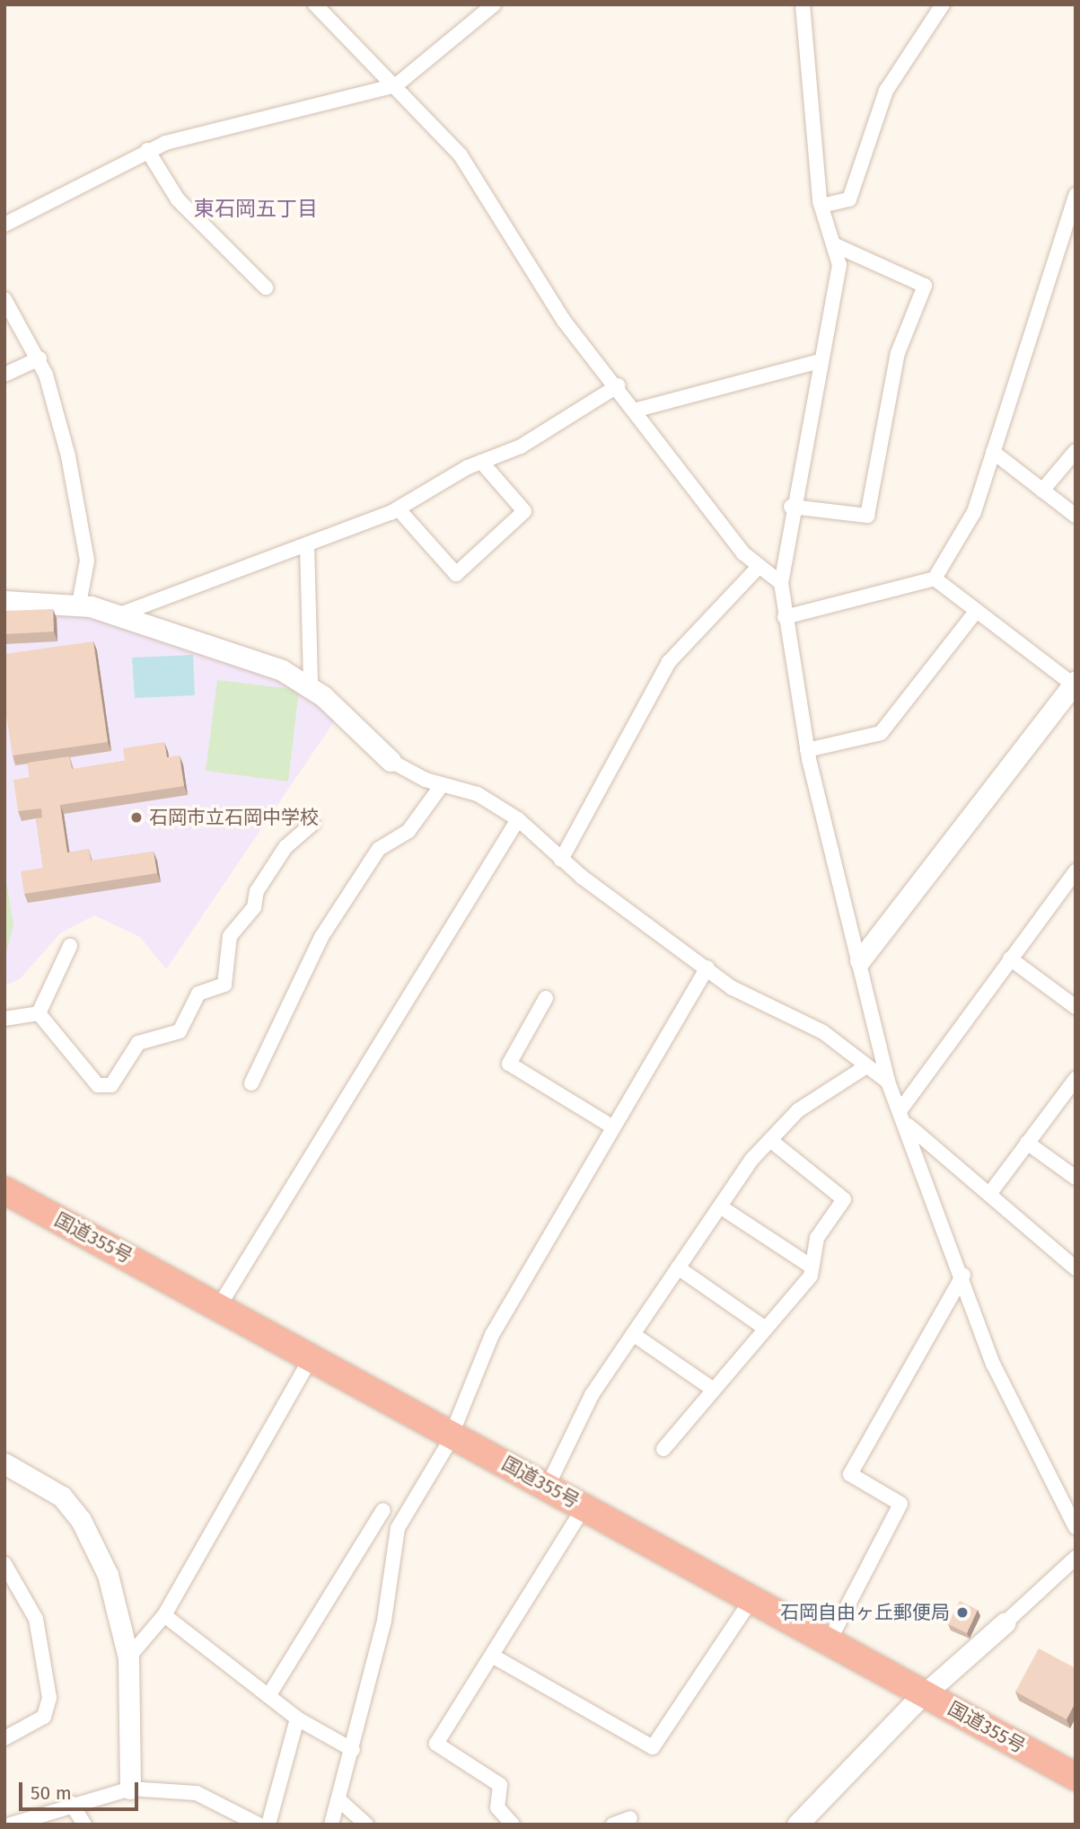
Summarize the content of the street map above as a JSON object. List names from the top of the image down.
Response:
{
  "streets": {
    "highway": ["国道355号"]
  },
  "districts": ["東石岡五丁目"],
  "places": ["石岡市立石岡中学校", "石岡自由ヶ丘郵便局"],
  "scale_bar": "50 m"
}
